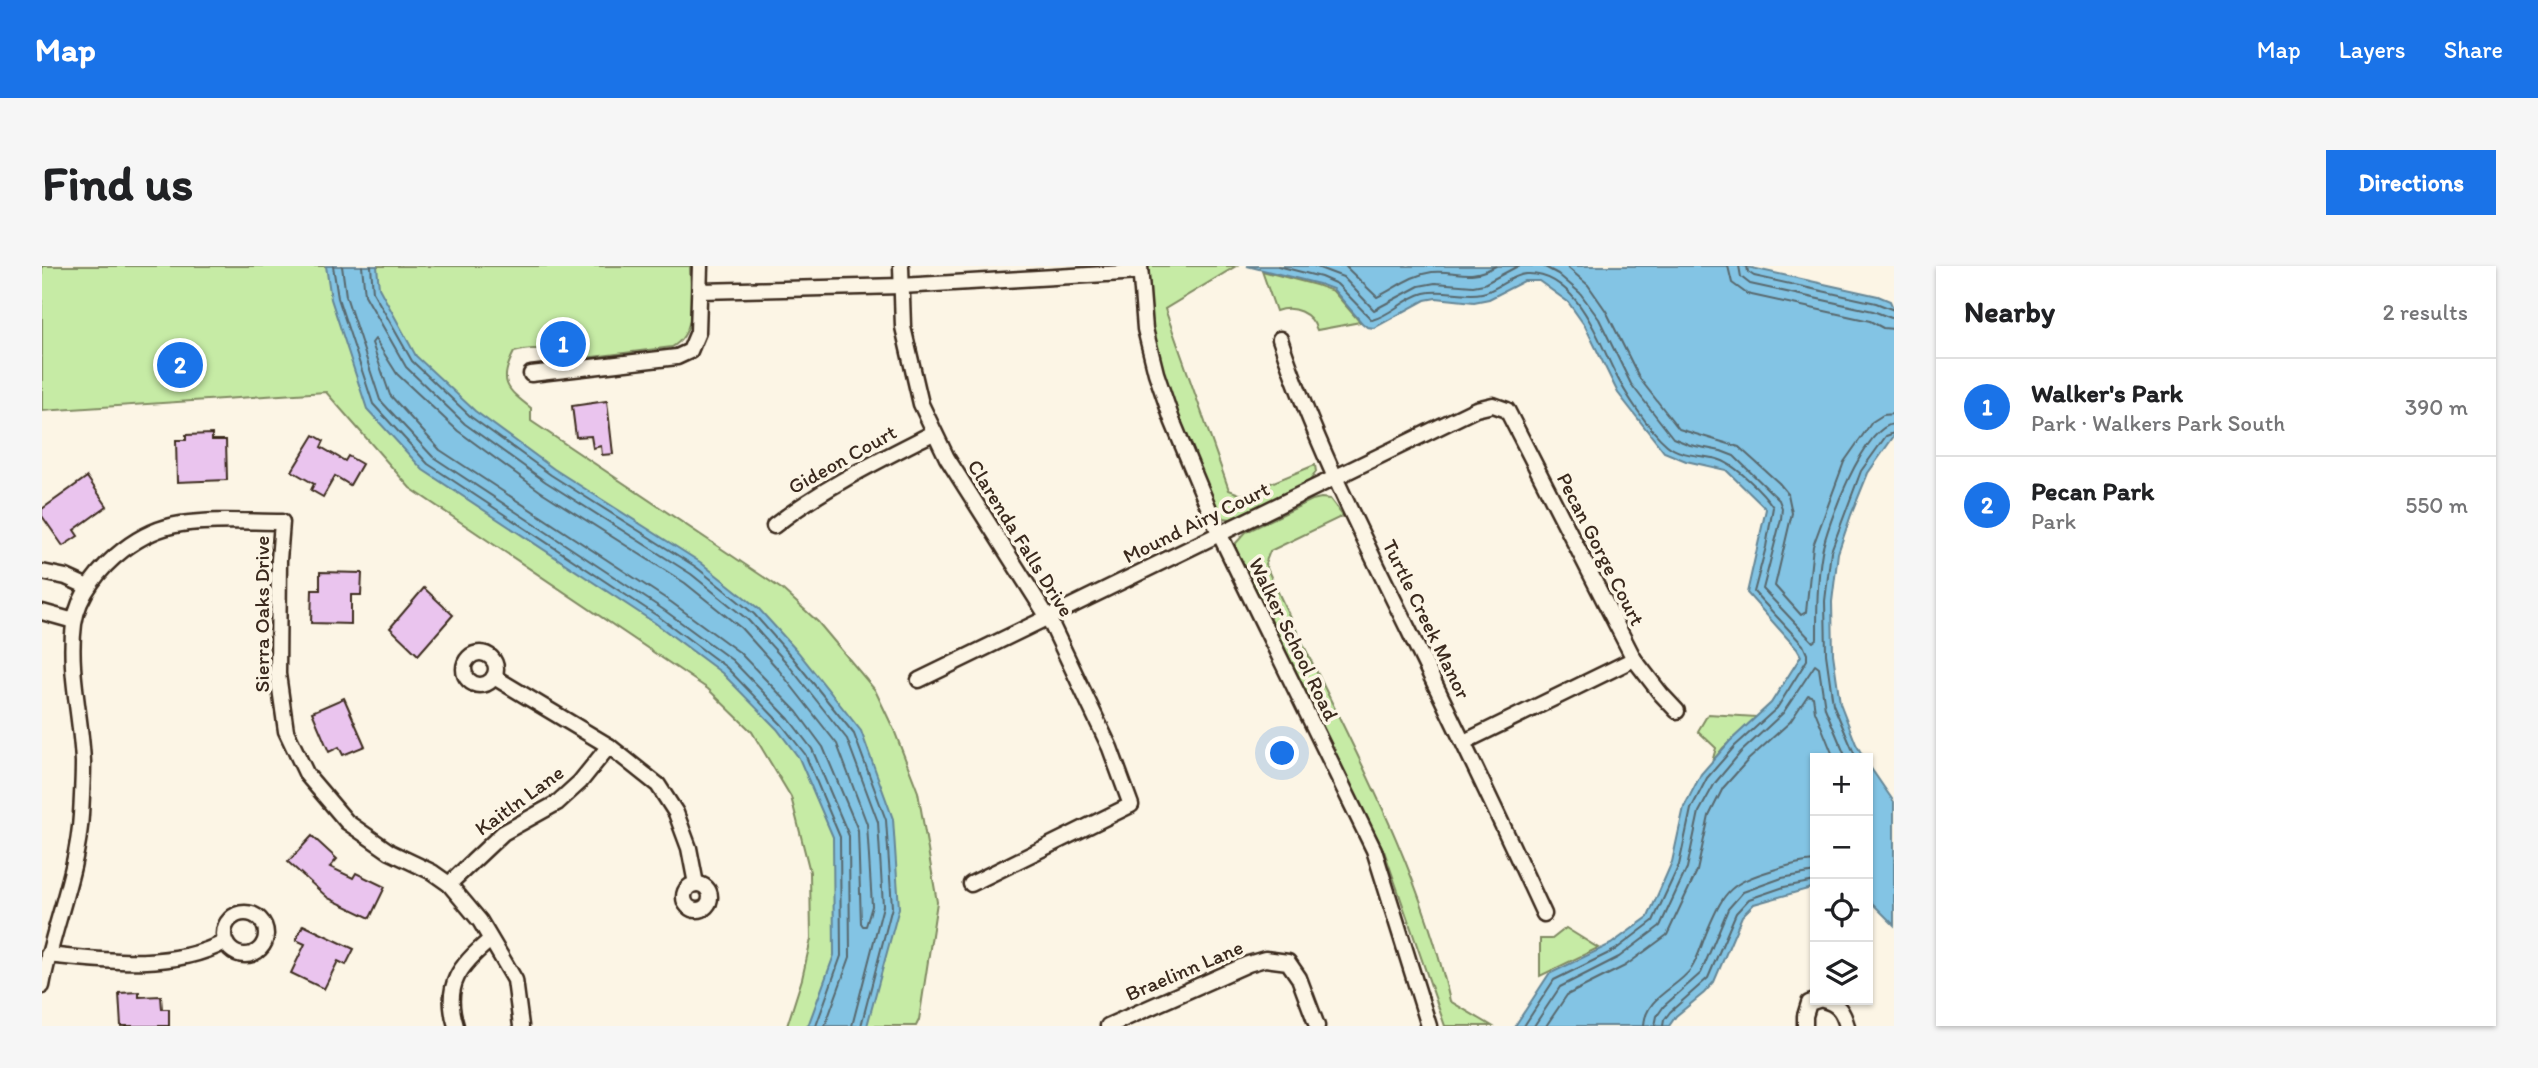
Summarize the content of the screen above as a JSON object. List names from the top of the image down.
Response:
{
  "streets": {
    "street": [
      "Gideon Court",
      "Mound Airy Court",
      "Clarenda Falls Drive",
      "Pecan Gorge Court",
      "Sierra Oaks Drive",
      "Turtle Creek Manor",
      "Walker School Road",
      "Kaitln Lane",
      "Braelinn Lane"
    ]
  },
  "crossings": [
    ["Gideon Court", "Clarenda Falls Drive"],
    ["Mound Airy Court", "Clarenda Falls Drive"],
    ["Mound Airy Court", "Pecan Gorge Court"],
    ["Mound Airy Court", "Turtle Creek Manor"],
    ["Mound Airy Court", "Walker School Road"],
    ["Sierra Oaks Drive", "Kaitln Lane"]
  ],
  "page": {
    "header": "Map",
    "nav": ["Map", "Layers", "Share"],
    "buttons": "Directions",
    "title": "Find us",
    "heading": ["Nearby", "2 results"],
    "pins": ["1", "2"],
    "list": [
      {
        "mark": "1",
        "name": "Walker's Park",
        "note": "Park · Walkers Park South",
        "value": "390 m"
      },
      {
        "mark": "2",
        "name": "Pecan Park",
        "note": "Park",
        "value": "550 m"
      }
    ],
    "map_buttons": ["+", "−"]
  }
}
